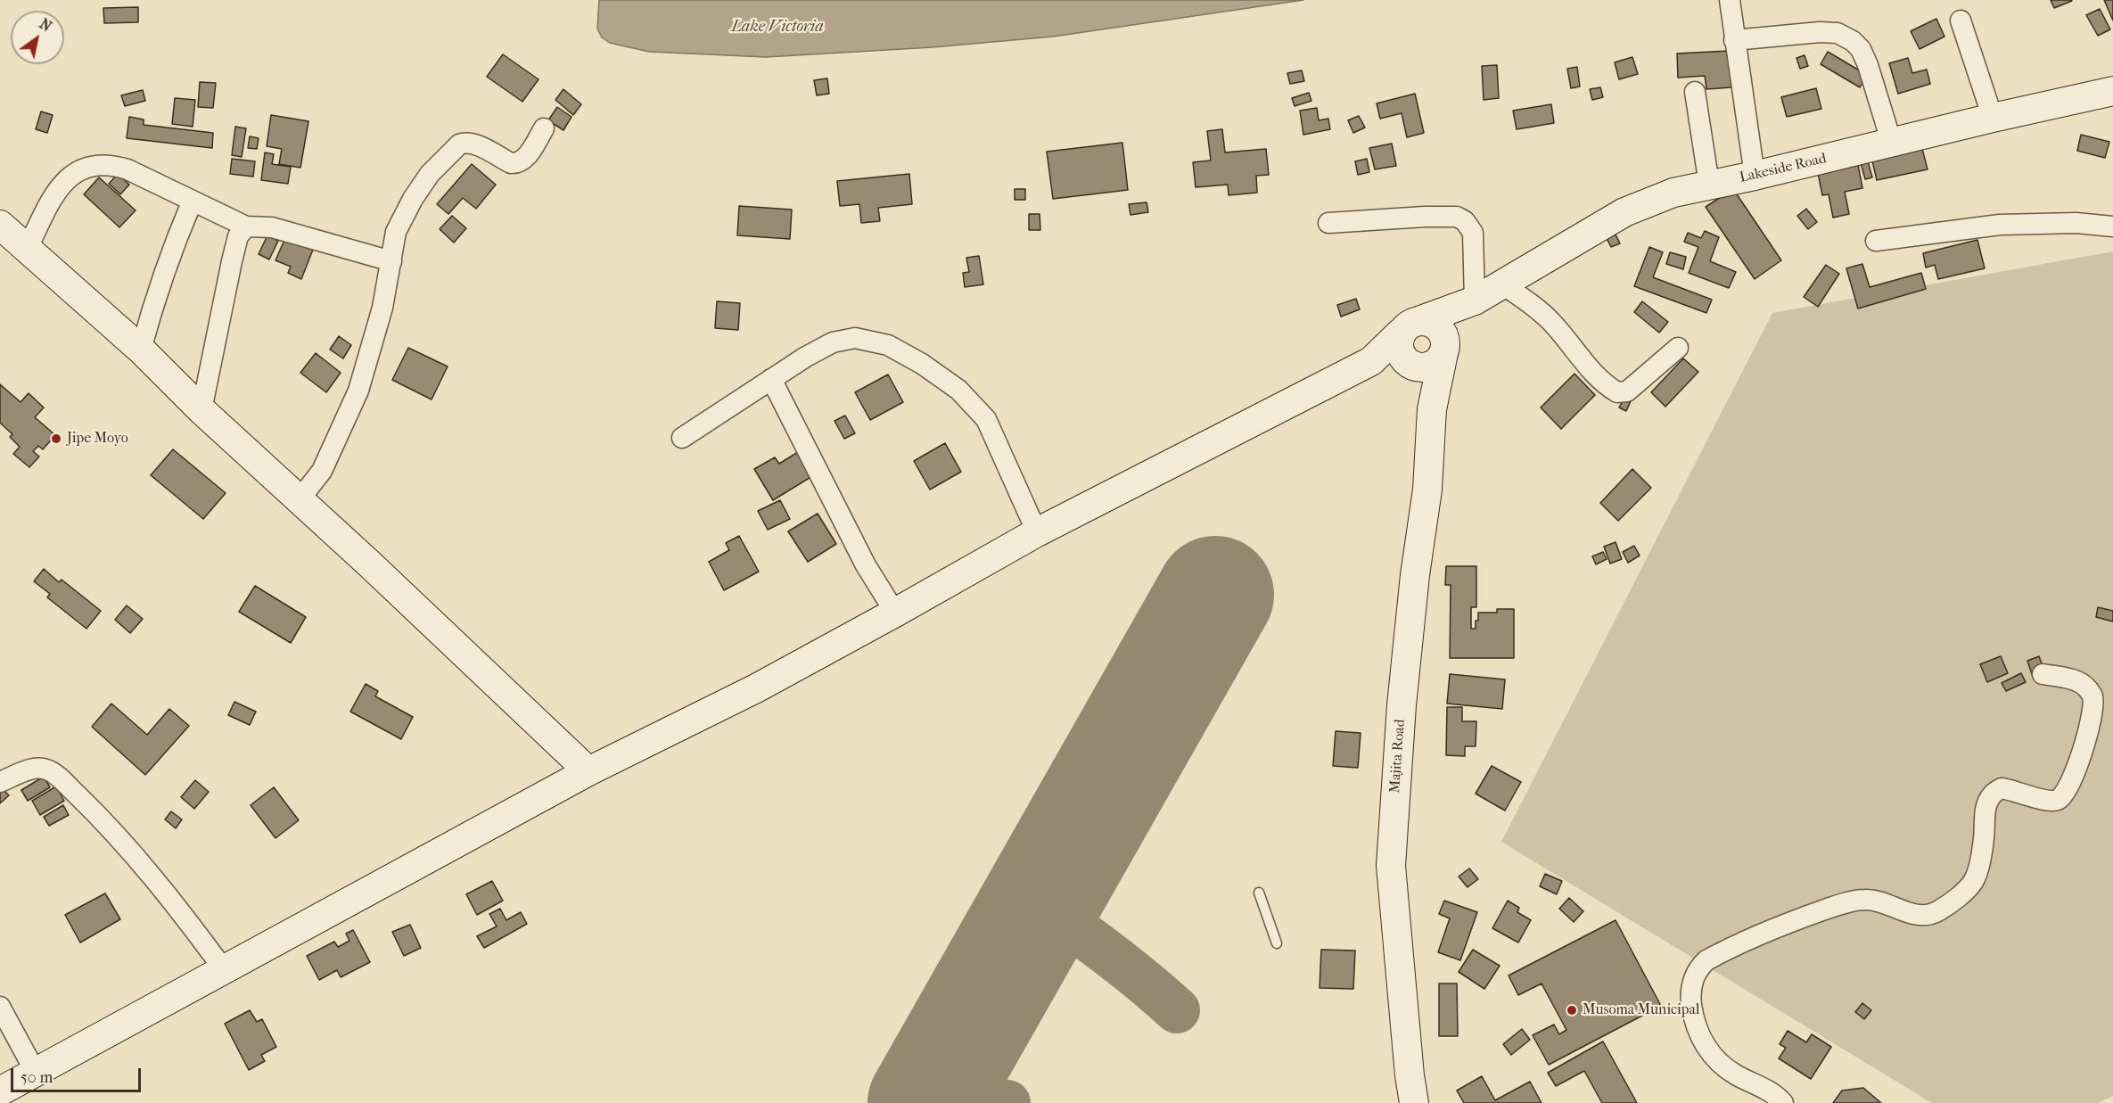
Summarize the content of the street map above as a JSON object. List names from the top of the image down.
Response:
{
  "streets": {
    "main road": ["Lakeside Road", "Majita Road"]
  },
  "water": ["Lake Victoria"],
  "places": ["Jipe Moyo", "Musoma Municipal"],
  "scale_bar": "50 m",
  "north": "top right"
}
